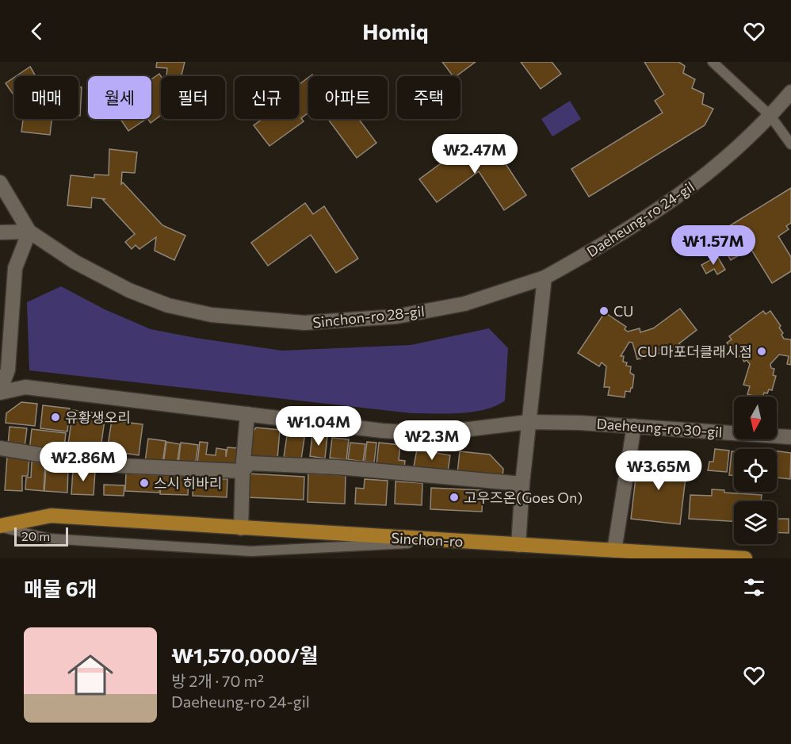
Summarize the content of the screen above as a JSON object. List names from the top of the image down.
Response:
{
  "streets": {
    "main road": ["Sinchon-ro"],
    "street": ["Daeheung-ro 24-gil", "Sinchon-ro 28-gil", "Daeheung-ro 30-gil"]
  },
  "crossings": [
    ["Daeheung-ro 24-gil", "Sinchon-ro 28-gil"]
  ],
  "places": [
    "CU",
    "CU 마포더클래시점",
    "유황생오리",
    "스시 히바리",
    "고우즈온(Goes On)"
  ],
  "scale_bar": "20 m",
  "north": "bottom",
  "page": {
    "header": "Homiq",
    "chip": [
      "매매",
      "월세",
      "필터",
      "신규",
      "아파트",
      "주택"
    ],
    "price": [
      "₩2.47M",
      "₩1.57M",
      "₩1.04M",
      "₩2.3M",
      "₩2.86M",
      "₩3.65M"
    ],
    "scale": "20 m",
    "heading": "매물 6개",
    "list": [
      {
        "name": "₩1,570,000/월",
        "note": "방 2개 · 70 m² · Daeheung-ro 24-gil"
      }
    ]
  }
}
